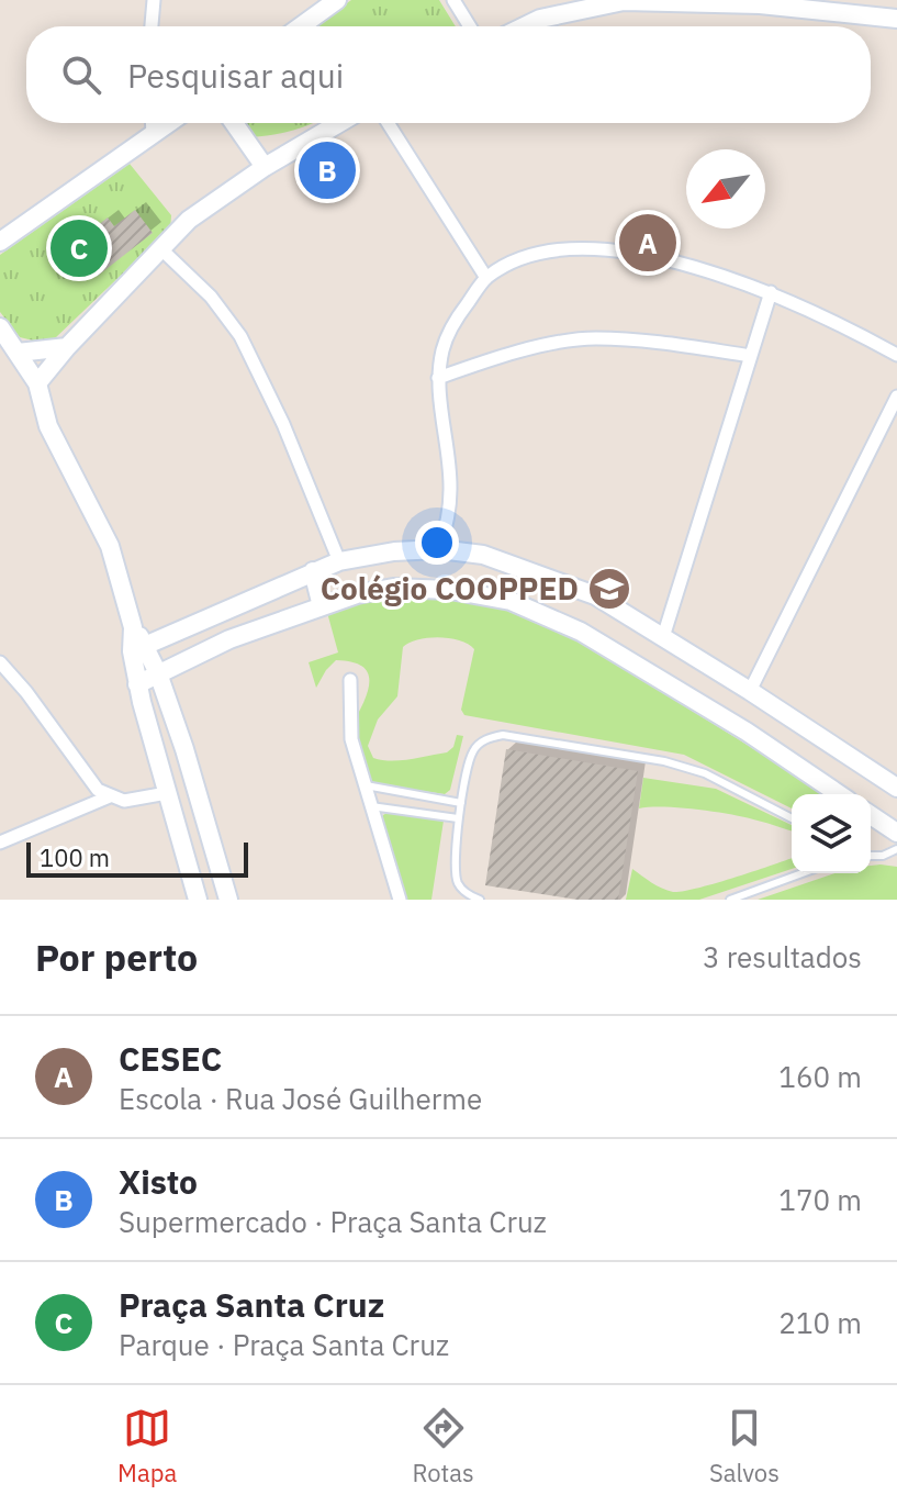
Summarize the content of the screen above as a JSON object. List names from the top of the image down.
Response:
{
  "places": {
    "school or university": ["Colégio COOPPED"]
  },
  "scale_bar": "100 m",
  "north": "bottom left",
  "page": {
    "search": "Pesquisar aqui",
    "pins": ["B", "A", "C"],
    "scale": "100 m",
    "heading": ["Por perto", "3 resultados"],
    "list": [
      {
        "mark": "A",
        "name": "CESEC",
        "note": "Escola · Rua José Guilherme",
        "value": "160 m"
      },
      {
        "mark": "B",
        "name": "Xisto",
        "note": "Supermercado · Praça Santa Cruz",
        "value": "170 m"
      },
      {
        "mark": "C",
        "name": "Praça Santa Cruz",
        "note": "Parque · Praça Santa Cruz",
        "value": "210 m"
      }
    ],
    "nav": ["Mapa", "Rotas", "Salvos"]
  }
}
